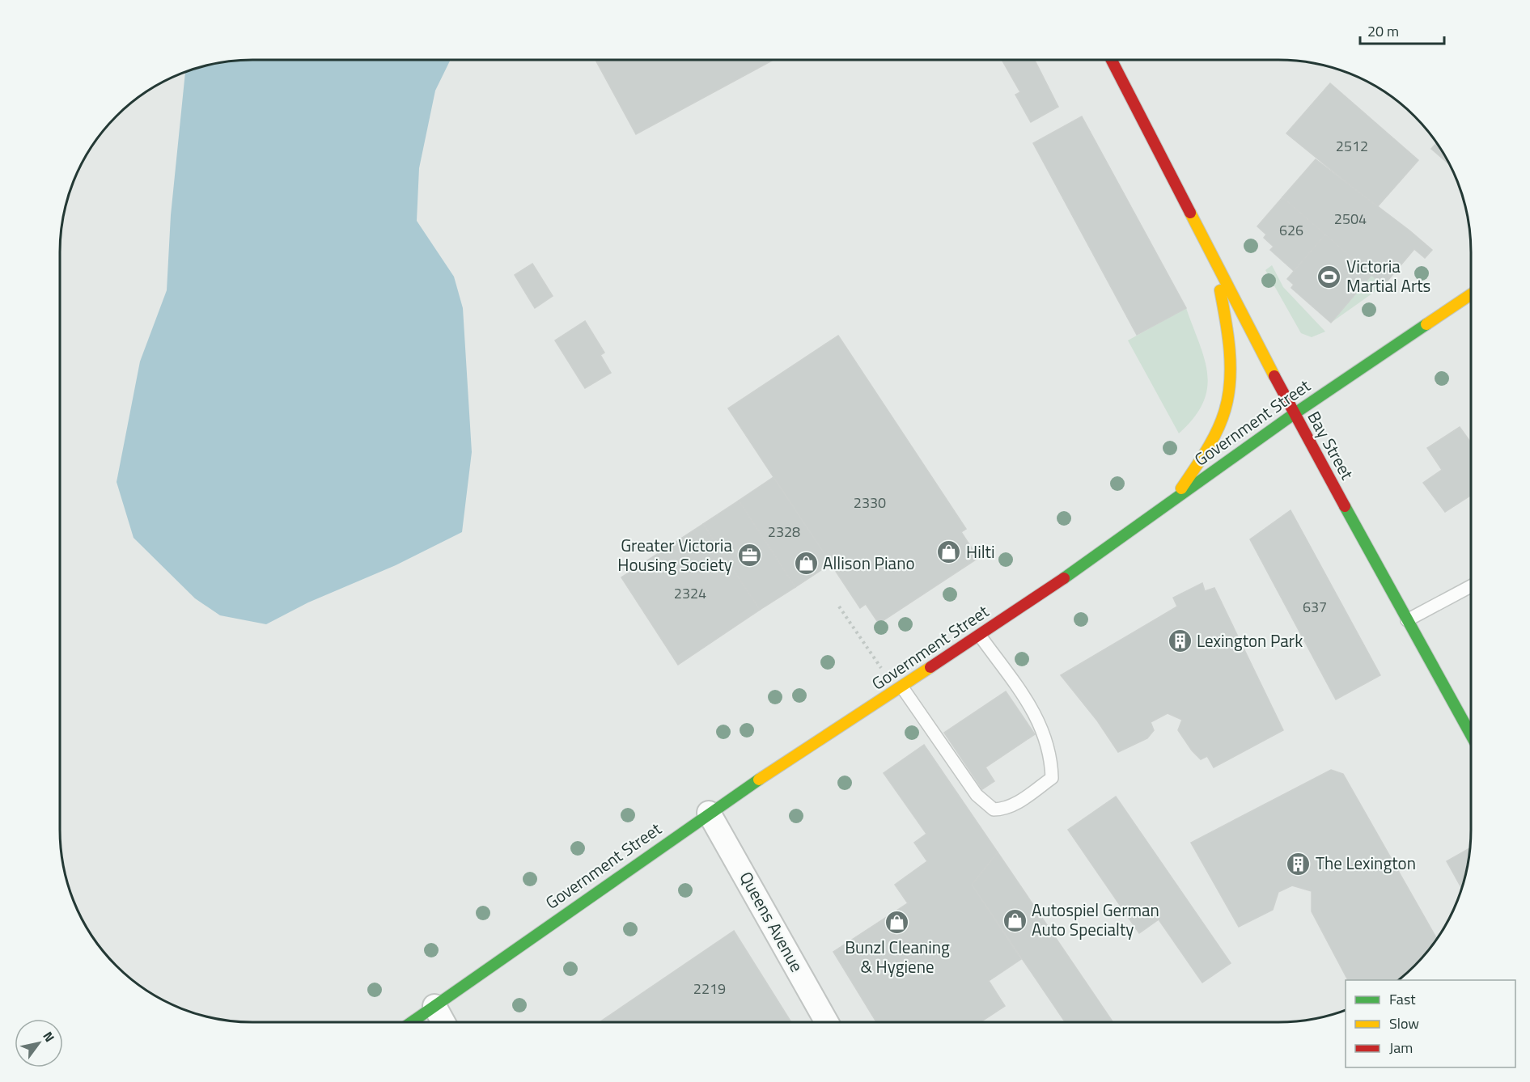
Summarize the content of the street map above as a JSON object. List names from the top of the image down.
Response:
{
  "streets": {
    "main road": ["Government Street", "Bay Street"],
    "street": ["Queens Avenue"]
  },
  "crossings": [
    ["Government Street", "Bay Street"],
    ["Government Street", "Queens Avenue"]
  ],
  "places": {
    "sports": ["Victoria Martial Arts"],
    "shop": [
      "Hilti",
      "Allison Piano",
      "Autospiel German Auto Specialty",
      "Bunzl Cleaning & Hygiene"
    ],
    "office": ["Greater Victoria Housing Society"],
    "building": ["Lexington Park", "The Lexington"]
  },
  "house_numbers": [
    "2512",
    "2504",
    "626",
    "2330",
    "2328",
    "2324",
    "637",
    "2219"
  ],
  "legend": ["Fast", "Slow", "Jam"],
  "scale_bar": "20 m",
  "north": "top right"
}
